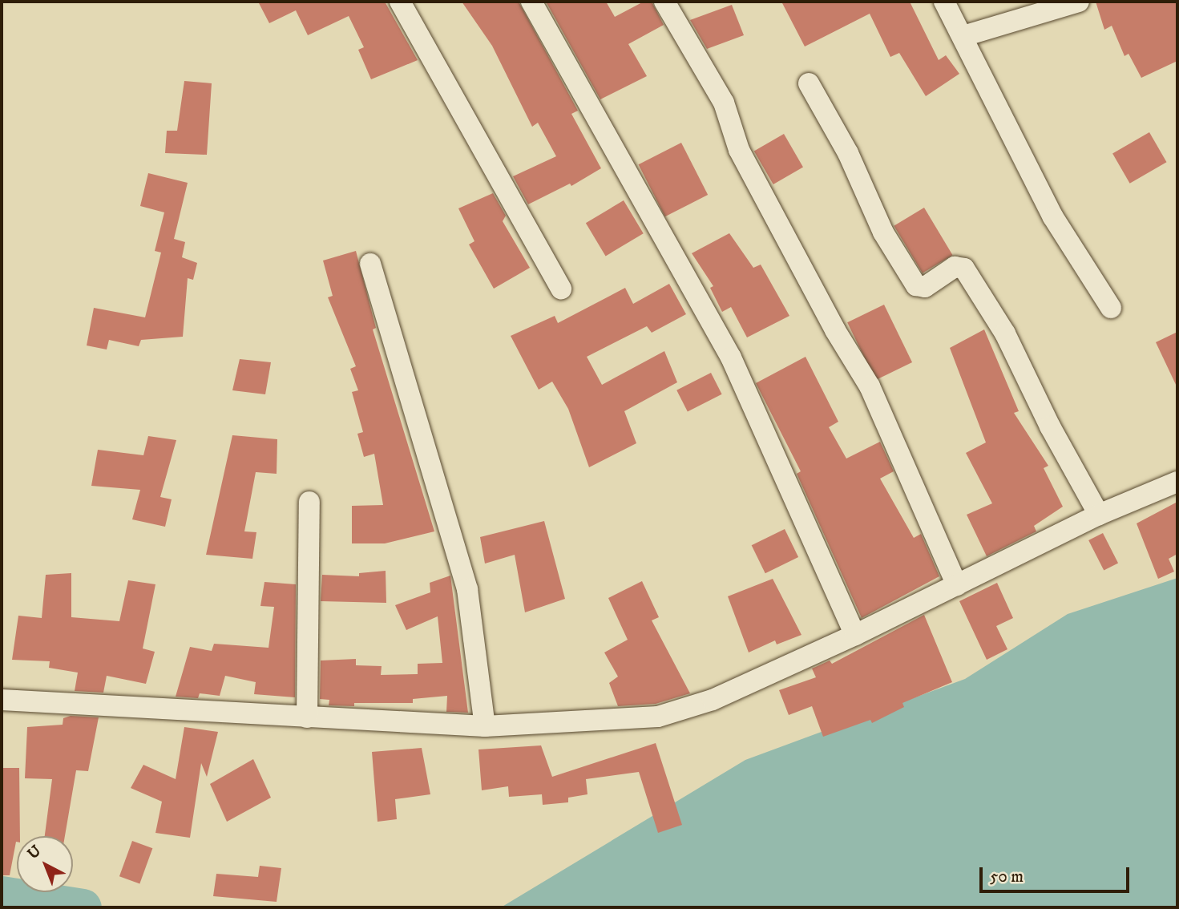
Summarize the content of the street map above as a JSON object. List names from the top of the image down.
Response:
{
  "scale_bar": "50 m",
  "north": "top left"
}
